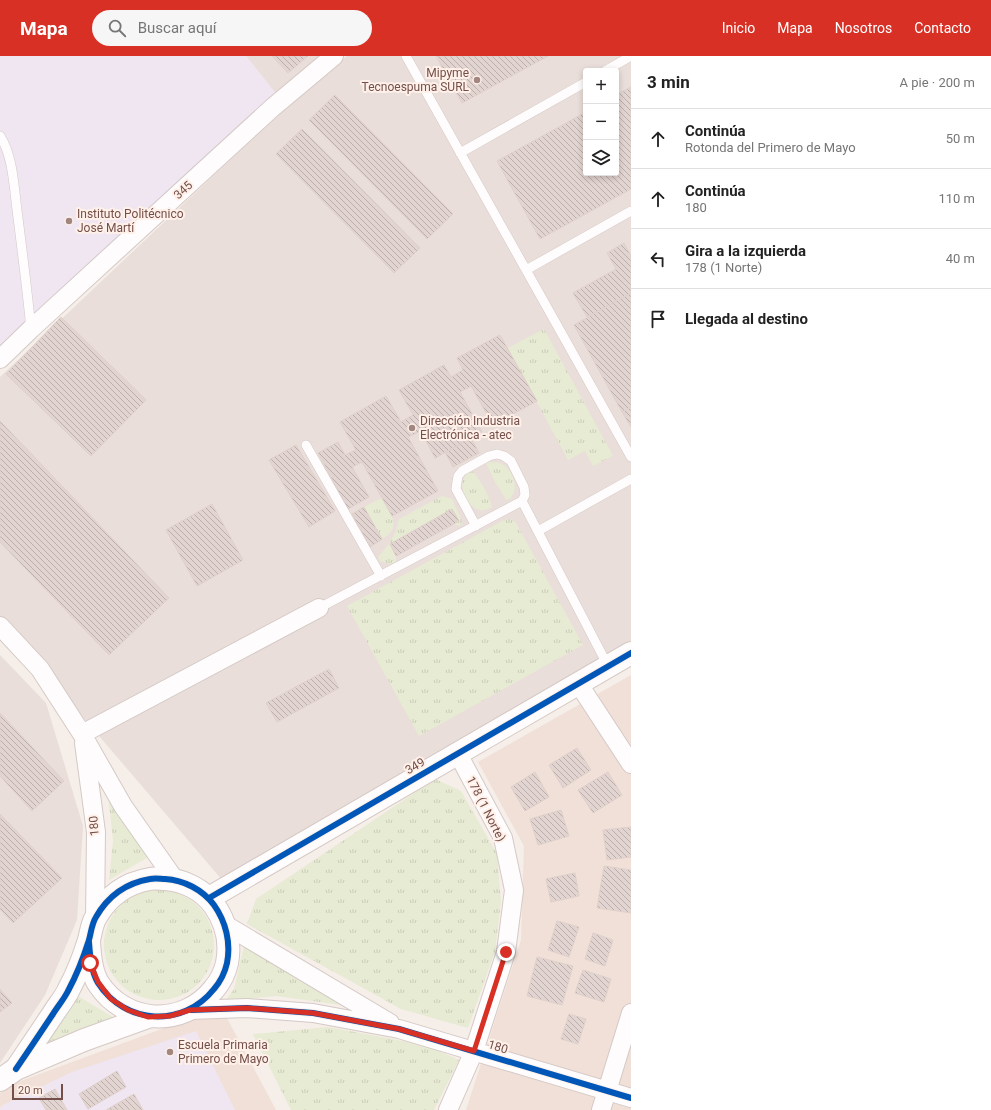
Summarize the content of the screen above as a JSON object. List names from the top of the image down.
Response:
{
  "streets": {
    "street": [
      "345",
      "349",
      "178 (1 Norte)",
      "180"
    ]
  },
  "crossings": [
    ["349", "178 (1 Norte)"],
    ["349", "180"],
    ["178 (1 Norte)", "180"]
  ],
  "places": [
    "Mipyme Tecnoespuma SURL",
    "Instituto Politécnico José Martí",
    "Dirección Industria Electrónica - atec",
    "Escuela Primaria Primero de Mayo"
  ],
  "scale_bar": "20 m",
  "page": {
    "header": "Mapa",
    "search": "Buscar aquí",
    "nav": [
      "Inicio",
      "Mapa",
      "Nosotros",
      "Contacto"
    ],
    "heading": ["3 min", "A pie · 200 m"],
    "map_buttons": ["+", "−"],
    "list": [
      ["Continúa", "Rotonda del Primero de Mayo", "50 m"],
      ["Continúa", "180", "110 m"],
      ["Gira a la izquierda", "178 (1 Norte)", "40 m"],
      "Llegada al destino"
    ],
    "scale": "20 m"
  }
}
